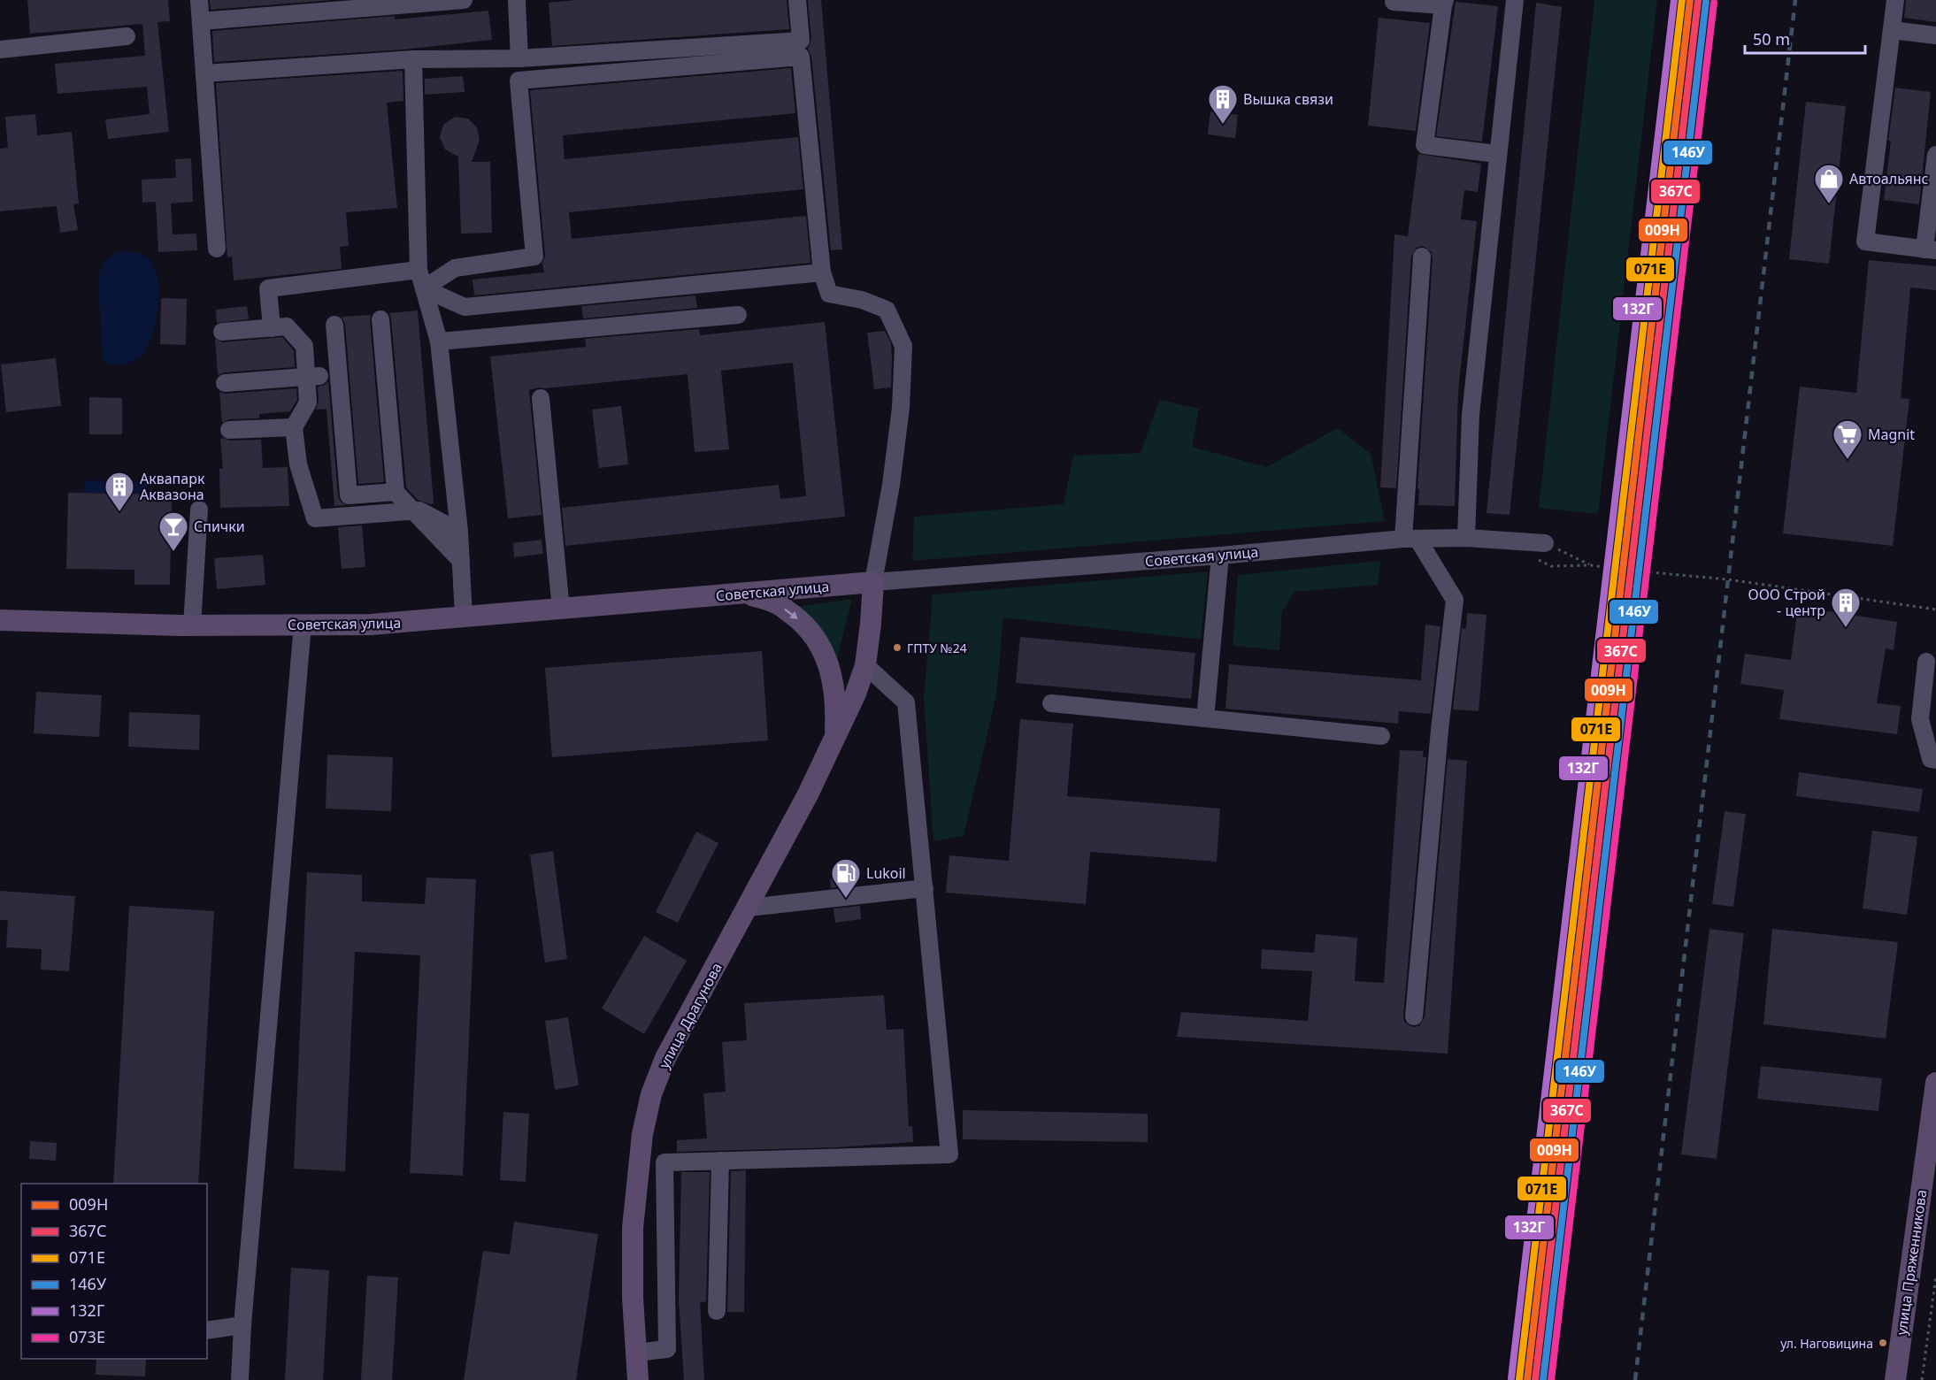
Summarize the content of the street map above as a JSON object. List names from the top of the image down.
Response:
{
  "streets": {
    "main road": ["Советская улица", "улица Драгунова", "улица Пряженникова"]
  },
  "crossings": [
    ["Советская улица", "улица Драгунова"]
  ],
  "places": {
    "building": ["Вышка связи", "Аквапарк Аквазона", "ООО Строй - центр"],
    "shop": ["Автоальянс"],
    "supermarket": ["Magnit"],
    "bar": ["Спички"],
    "other": ["ГПТУ №24", "ул. Наговицина"],
    "fuel station": ["Lukoil"]
  },
  "lines": [
    "transit line 009Н",
    "transit line 071Е",
    "transit line 132Г",
    "transit line 367С",
    "transit line 146У",
    "transit line 073Е"
  ],
  "legend": [
    "009Н",
    "367С",
    "071Е",
    "146У",
    "132Г",
    "073Е"
  ],
  "scale_bar": "50 m"
}
